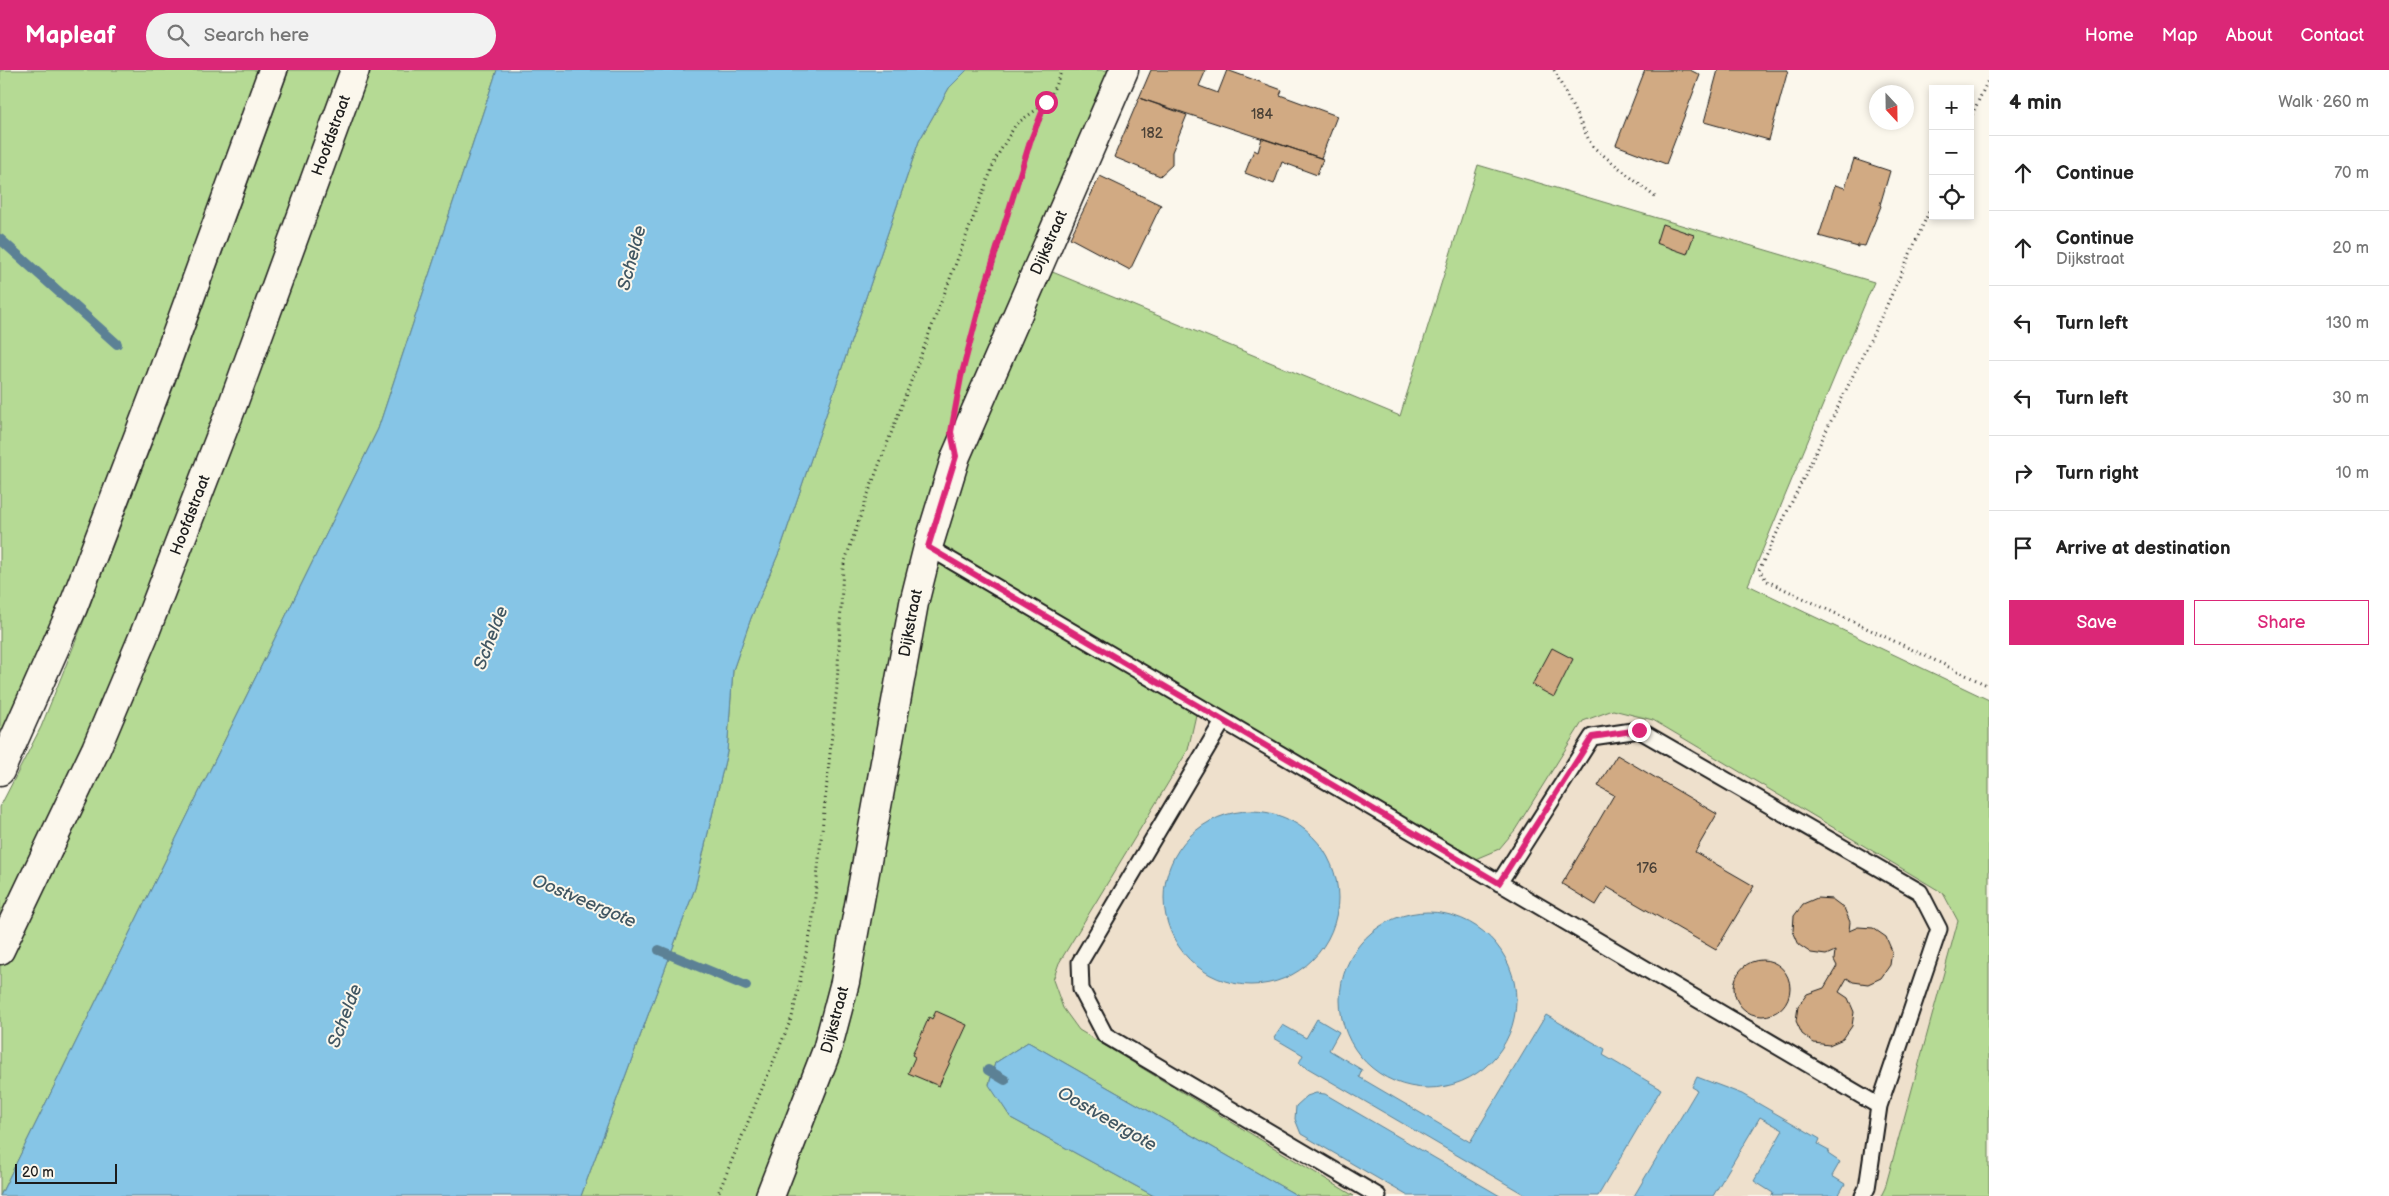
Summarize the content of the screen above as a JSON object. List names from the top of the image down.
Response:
{
  "streets": {
    "street": ["Hoofdstraat", "Dijkstraat"]
  },
  "water": ["Schelde", "Oostveergote"],
  "house_numbers": ["184", "182", "176"],
  "scale_bar": "20 m",
  "north": "bottom",
  "page": {
    "header": "Mapleaf",
    "search": "Search here",
    "nav": [
      "Home",
      "Map",
      "About",
      "Contact"
    ],
    "heading": ["4 min", "Walk · 260 m"],
    "map_buttons": ["+", "−"],
    "list": [
      ["Continue", "70 m"],
      ["Continue", "Dijkstraat", "20 m"],
      ["Turn left", "130 m"],
      ["Turn left", "30 m"],
      ["Turn right", "10 m"],
      "Arrive at destination"
    ],
    "buttons": ["Save", "Share"],
    "scale": "20 m"
  }
}
